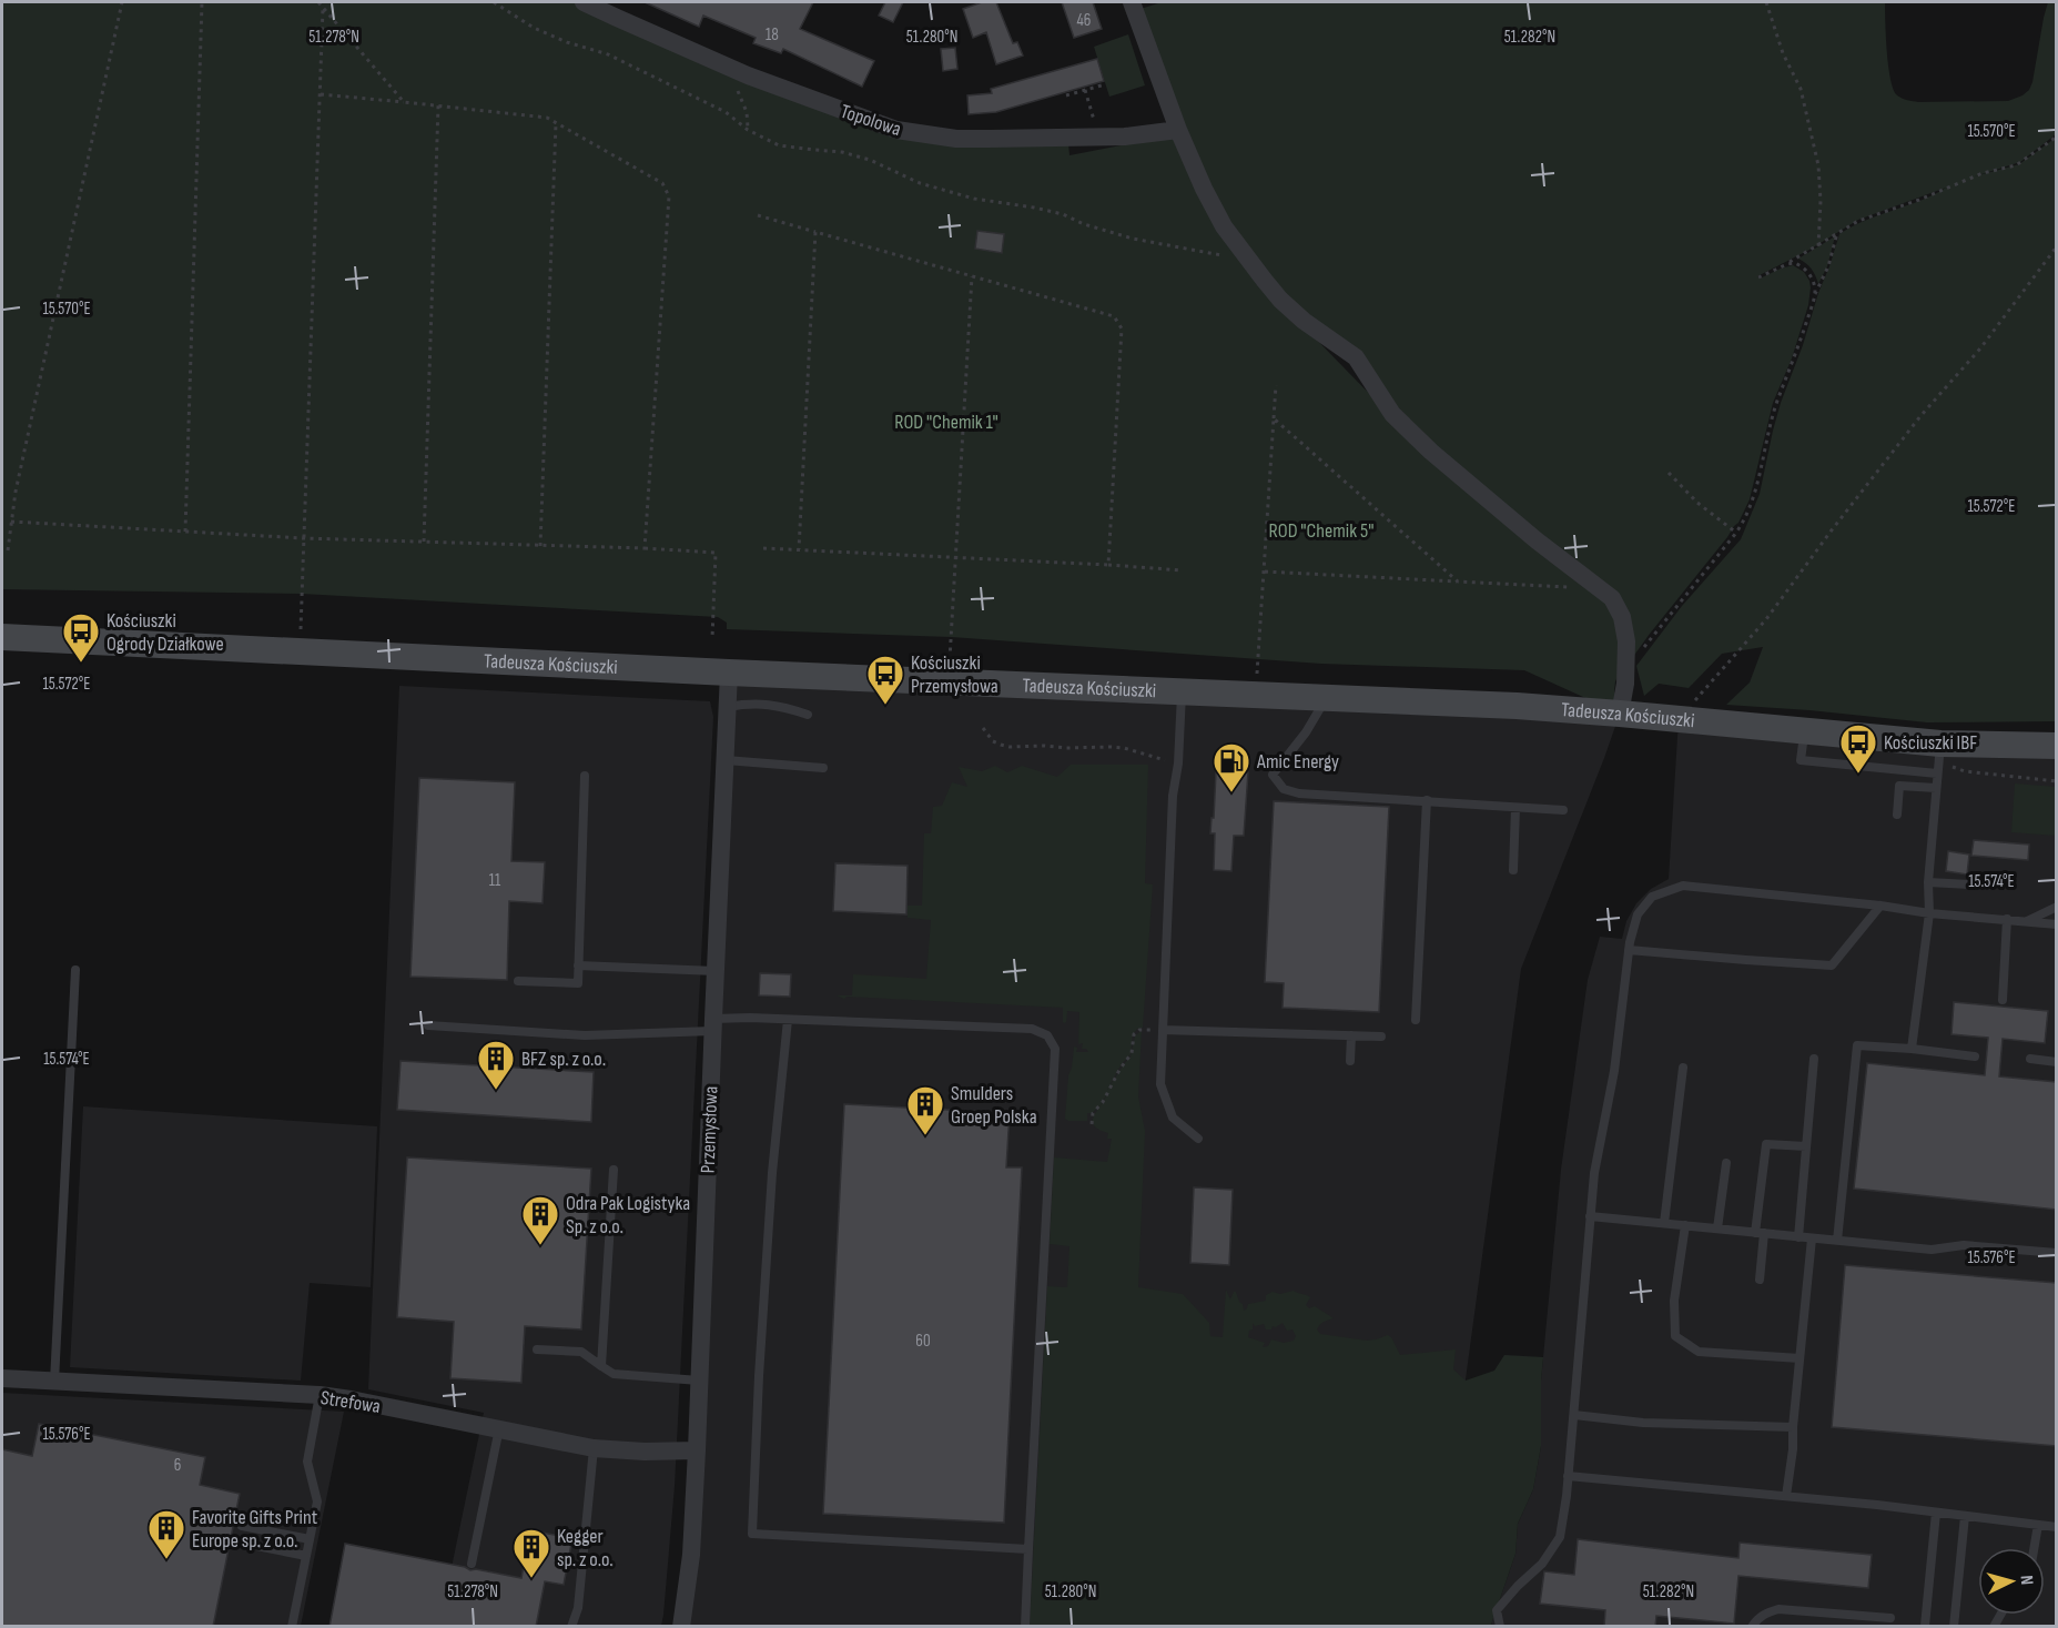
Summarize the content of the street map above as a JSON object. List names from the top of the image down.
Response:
{
  "streets": {
    "main road": ["Tadeusza Kościuszki"],
    "street": ["Topolowa", "Przemysłowa", "Strefowa"]
  },
  "crossings": [
    ["Tadeusza Kościuszki", "Przemysłowa"],
    ["Przemysłowa", "Strefowa"]
  ],
  "parks": ["ROD \"Chemik 1\"", "ROD \"Chemik 5\""],
  "places": {
    "bus stop": ["Kościuszki Ogrody Działkowe", "Kościuszki Przemysłowa", "Kościuszki IBF"],
    "fuel station": ["Amic Energy"],
    "building": [
      "BFZ sp. z o.o.",
      "Smulders Groep Polska",
      "Odra Pak Logistyka Sp. z o.o.",
      "Favorite Gifts Print Europe sp. z o.o.",
      "Kegger sp. z o.o."
    ]
  },
  "house_numbers": [
    "46",
    "18",
    "11",
    "60",
    "6"
  ],
  "north": "right",
  "coordinates": [
    "51.278°N",
    "51.280°N",
    "51.282°N",
    "15.570°E",
    "15.572°E",
    "15.574°E",
    "15.576°E"
  ]
}
